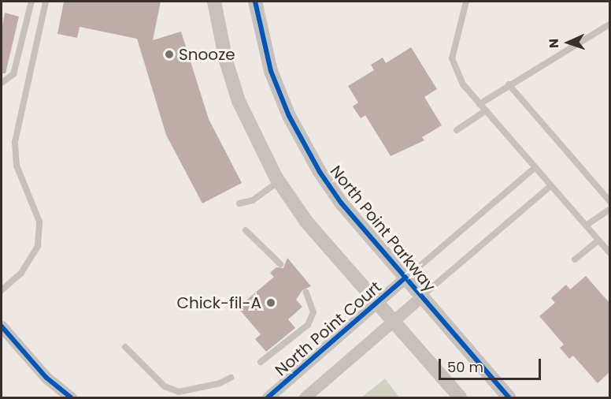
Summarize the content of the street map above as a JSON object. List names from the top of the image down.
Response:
{
  "streets": {
    "street": ["North Point Parkway", "North Point Court"]
  },
  "crossings": [
    ["North Point Parkway", "North Point Court"]
  ],
  "places": ["Snooze", "Chick-fil-A"],
  "scale_bar": "50 m",
  "north": "left"
}
